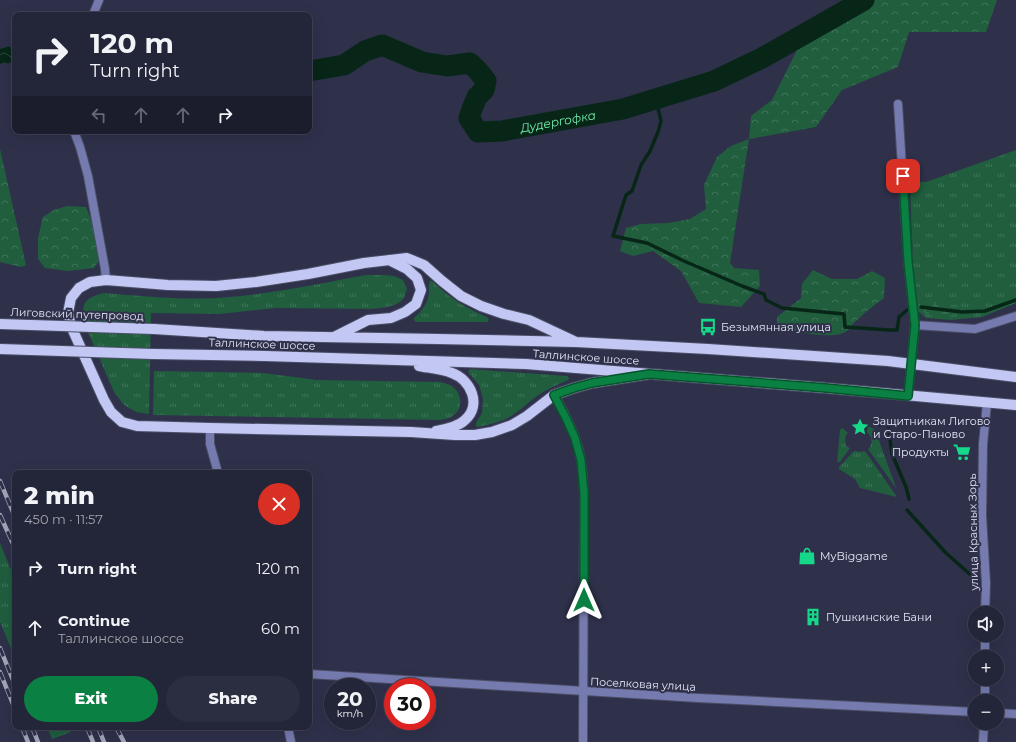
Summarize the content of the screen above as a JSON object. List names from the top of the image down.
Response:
{
  "streets": {
    "main road": ["Лиговский путепровод", "Таллинское шоссе"],
    "street": ["улица Красных Зорь", "Поселковая улица"]
  },
  "crossings": [
    ["Лиговский путепровод", "Таллинское шоссе"],
    ["Таллинское шоссе", "улица Красных Зорь"]
  ],
  "water": ["Дудергофка"],
  "places": {
    "bus stop": ["Безымянная улица"],
    "place": ["Защитникам Лигово и Старо-Паново"],
    "supermarket": ["Продукты"],
    "shop": ["MyBiggame"],
    "building": ["Пушкинские Бани"]
  },
  "page": {
    "turn": ["120 m", "Turn right"],
    "heading": ["2 min", "450 m · 11:57"],
    "list": [
      {
        "name": "Turn right",
        "value": "120 m"
      },
      {
        "name": "Continue",
        "note": "Таллинское шоссе",
        "value": "60 m"
      }
    ],
    "map_buttons": ["+", "−"],
    "buttons": ["Exit", "Share"],
    "speed": "20 km/h",
    "limit": "30"
  }
}
